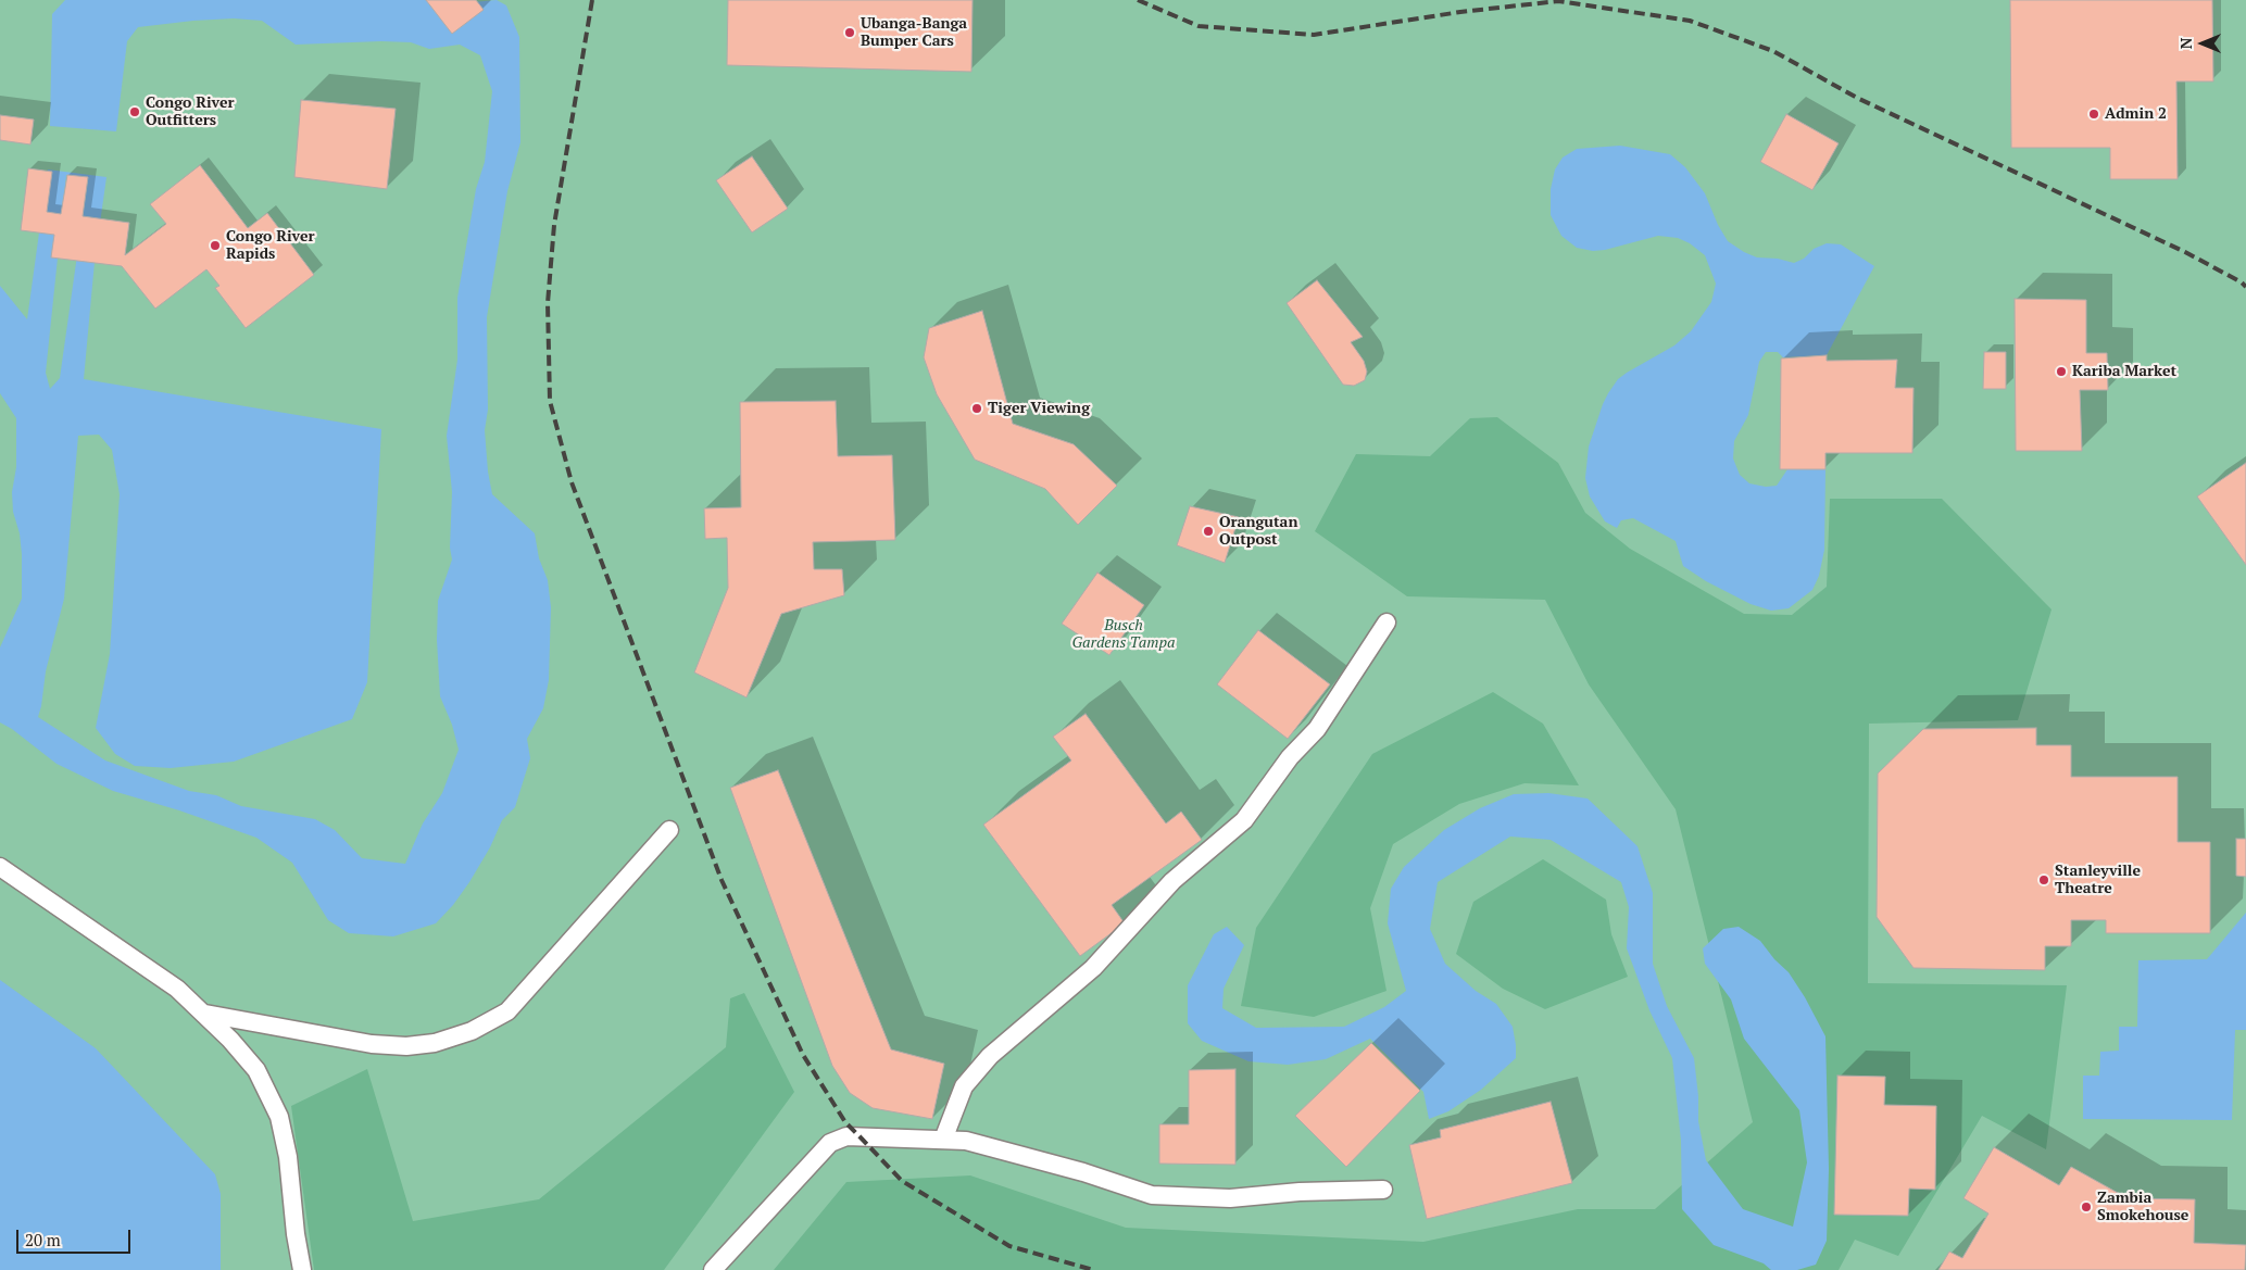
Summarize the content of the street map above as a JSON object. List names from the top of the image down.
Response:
{
  "parks": ["Busch Gardens Tampa"],
  "places": [
    "Ubanga-Banga Bumper Cars",
    "Congo River Outfitters",
    "Admin 2",
    "Congo River Rapids",
    "Kariba Market",
    "Tiger Viewing",
    "Orangutan Outpost",
    "Stanleyville Theatre",
    "Zambia Smokehouse"
  ],
  "scale_bar": "20 m",
  "north": "left"
}
